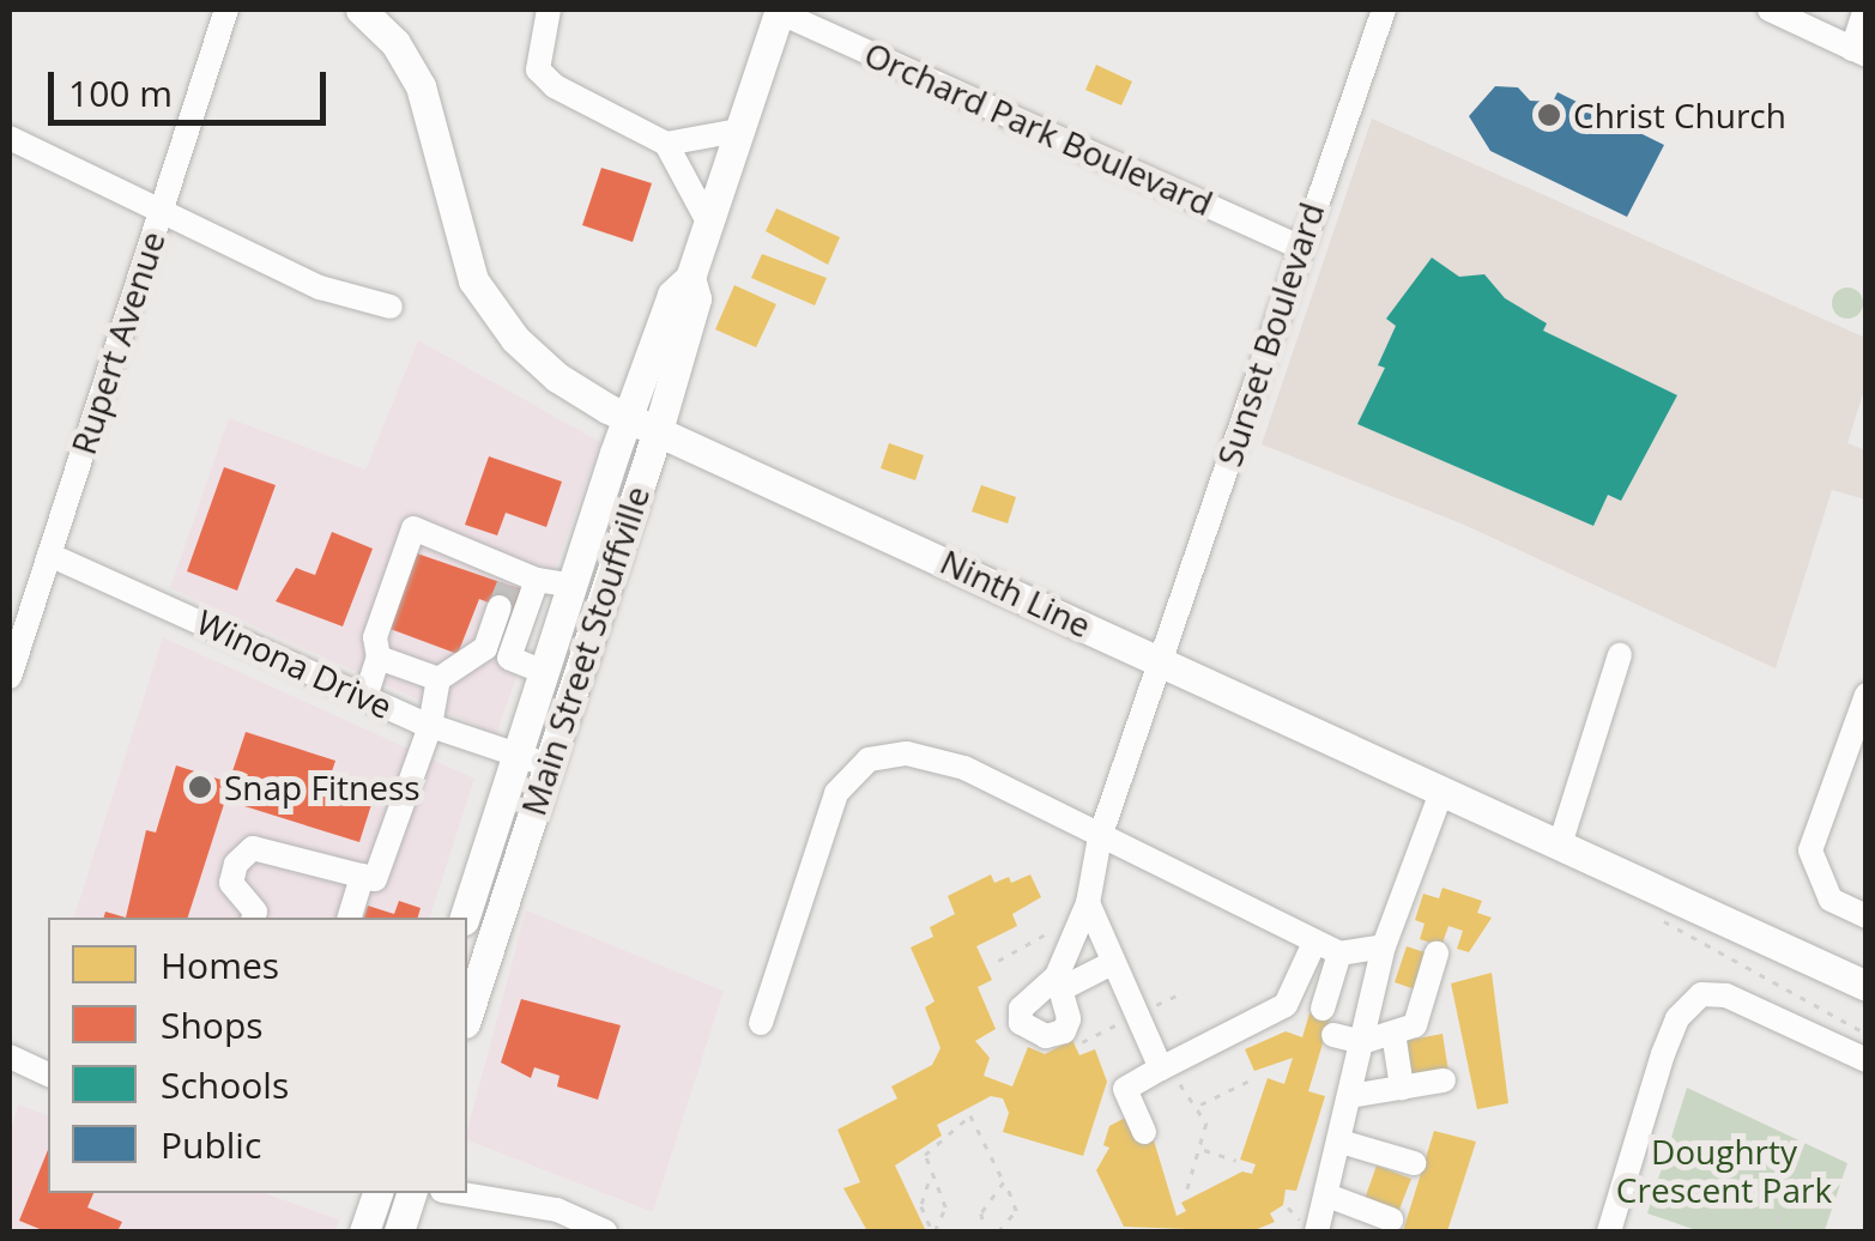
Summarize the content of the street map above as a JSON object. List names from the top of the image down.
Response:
{
  "streets": {
    "main road": ["Ninth Line", "Main Street Stouffville"],
    "street": [
      "Orchard Park Boulevard",
      "Sunset Boulevard",
      "Rupert Avenue",
      "Winona Drive"
    ]
  },
  "crossings": [
    ["Orchard Park Boulevard", "Sunset Boulevard"],
    ["Orchard Park Boulevard", "Main Street Stouffville"],
    ["Sunset Boulevard", "Ninth Line"],
    ["Rupert Avenue", "Winona Drive"],
    ["Ninth Line", "Main Street Stouffville"],
    ["Main Street Stouffville", "Winona Drive"]
  ],
  "parks": ["Doughrty Crescent Park"],
  "places": ["Christ Church", "Snap Fitness"],
  "legend": [
    "Homes",
    "Shops",
    "Schools",
    "Public"
  ],
  "scale_bar": "100 m"
}
